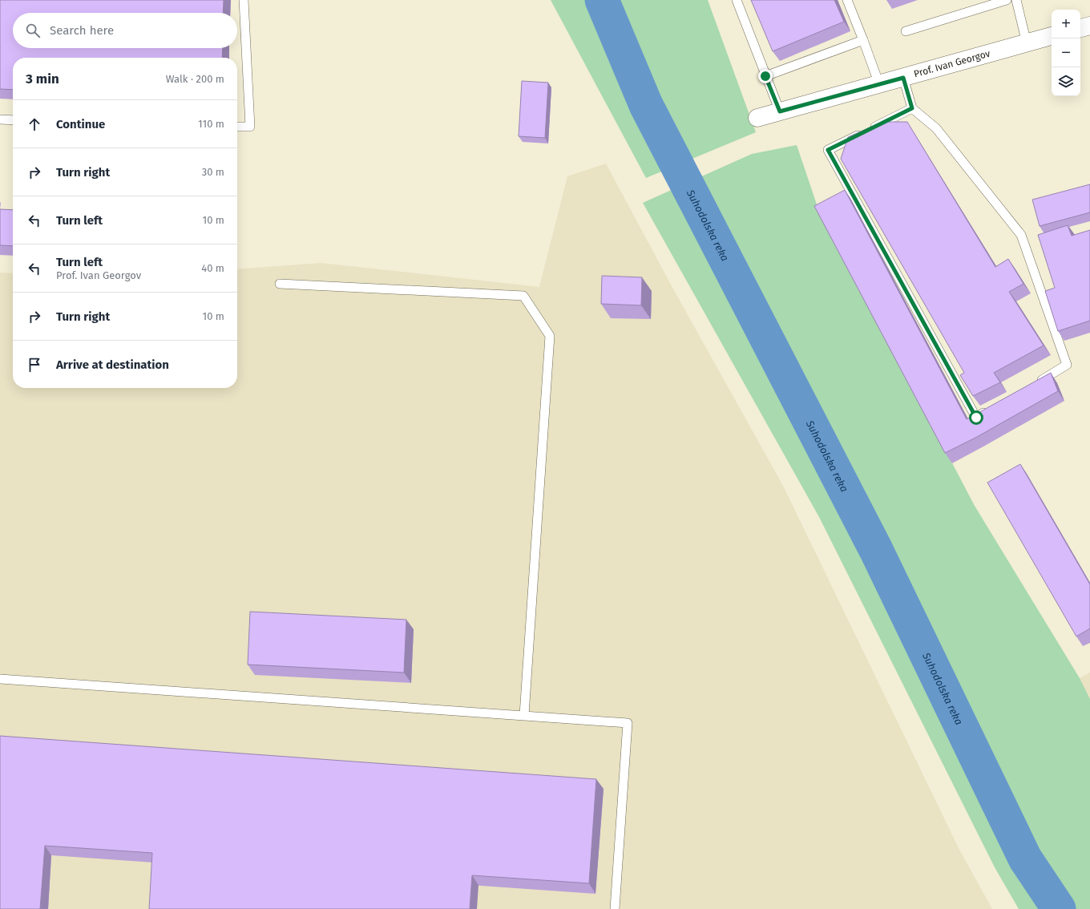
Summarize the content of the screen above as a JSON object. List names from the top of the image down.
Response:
{
  "streets": {
    "street": ["Prof. Ivan Georgov"]
  },
  "water": ["Suhodolska reka"],
  "page": {
    "map_buttons": ["+", "−"],
    "search": "Search here",
    "heading": ["3 min", "Walk · 200 m"],
    "list": [
      ["Continue", "110 m"],
      ["Turn right", "30 m"],
      ["Turn left", "10 m"],
      ["Turn left", "Prof. Ivan Georgov", "40 m"],
      ["Turn right", "10 m"],
      "Arrive at destination"
    ]
  }
}
